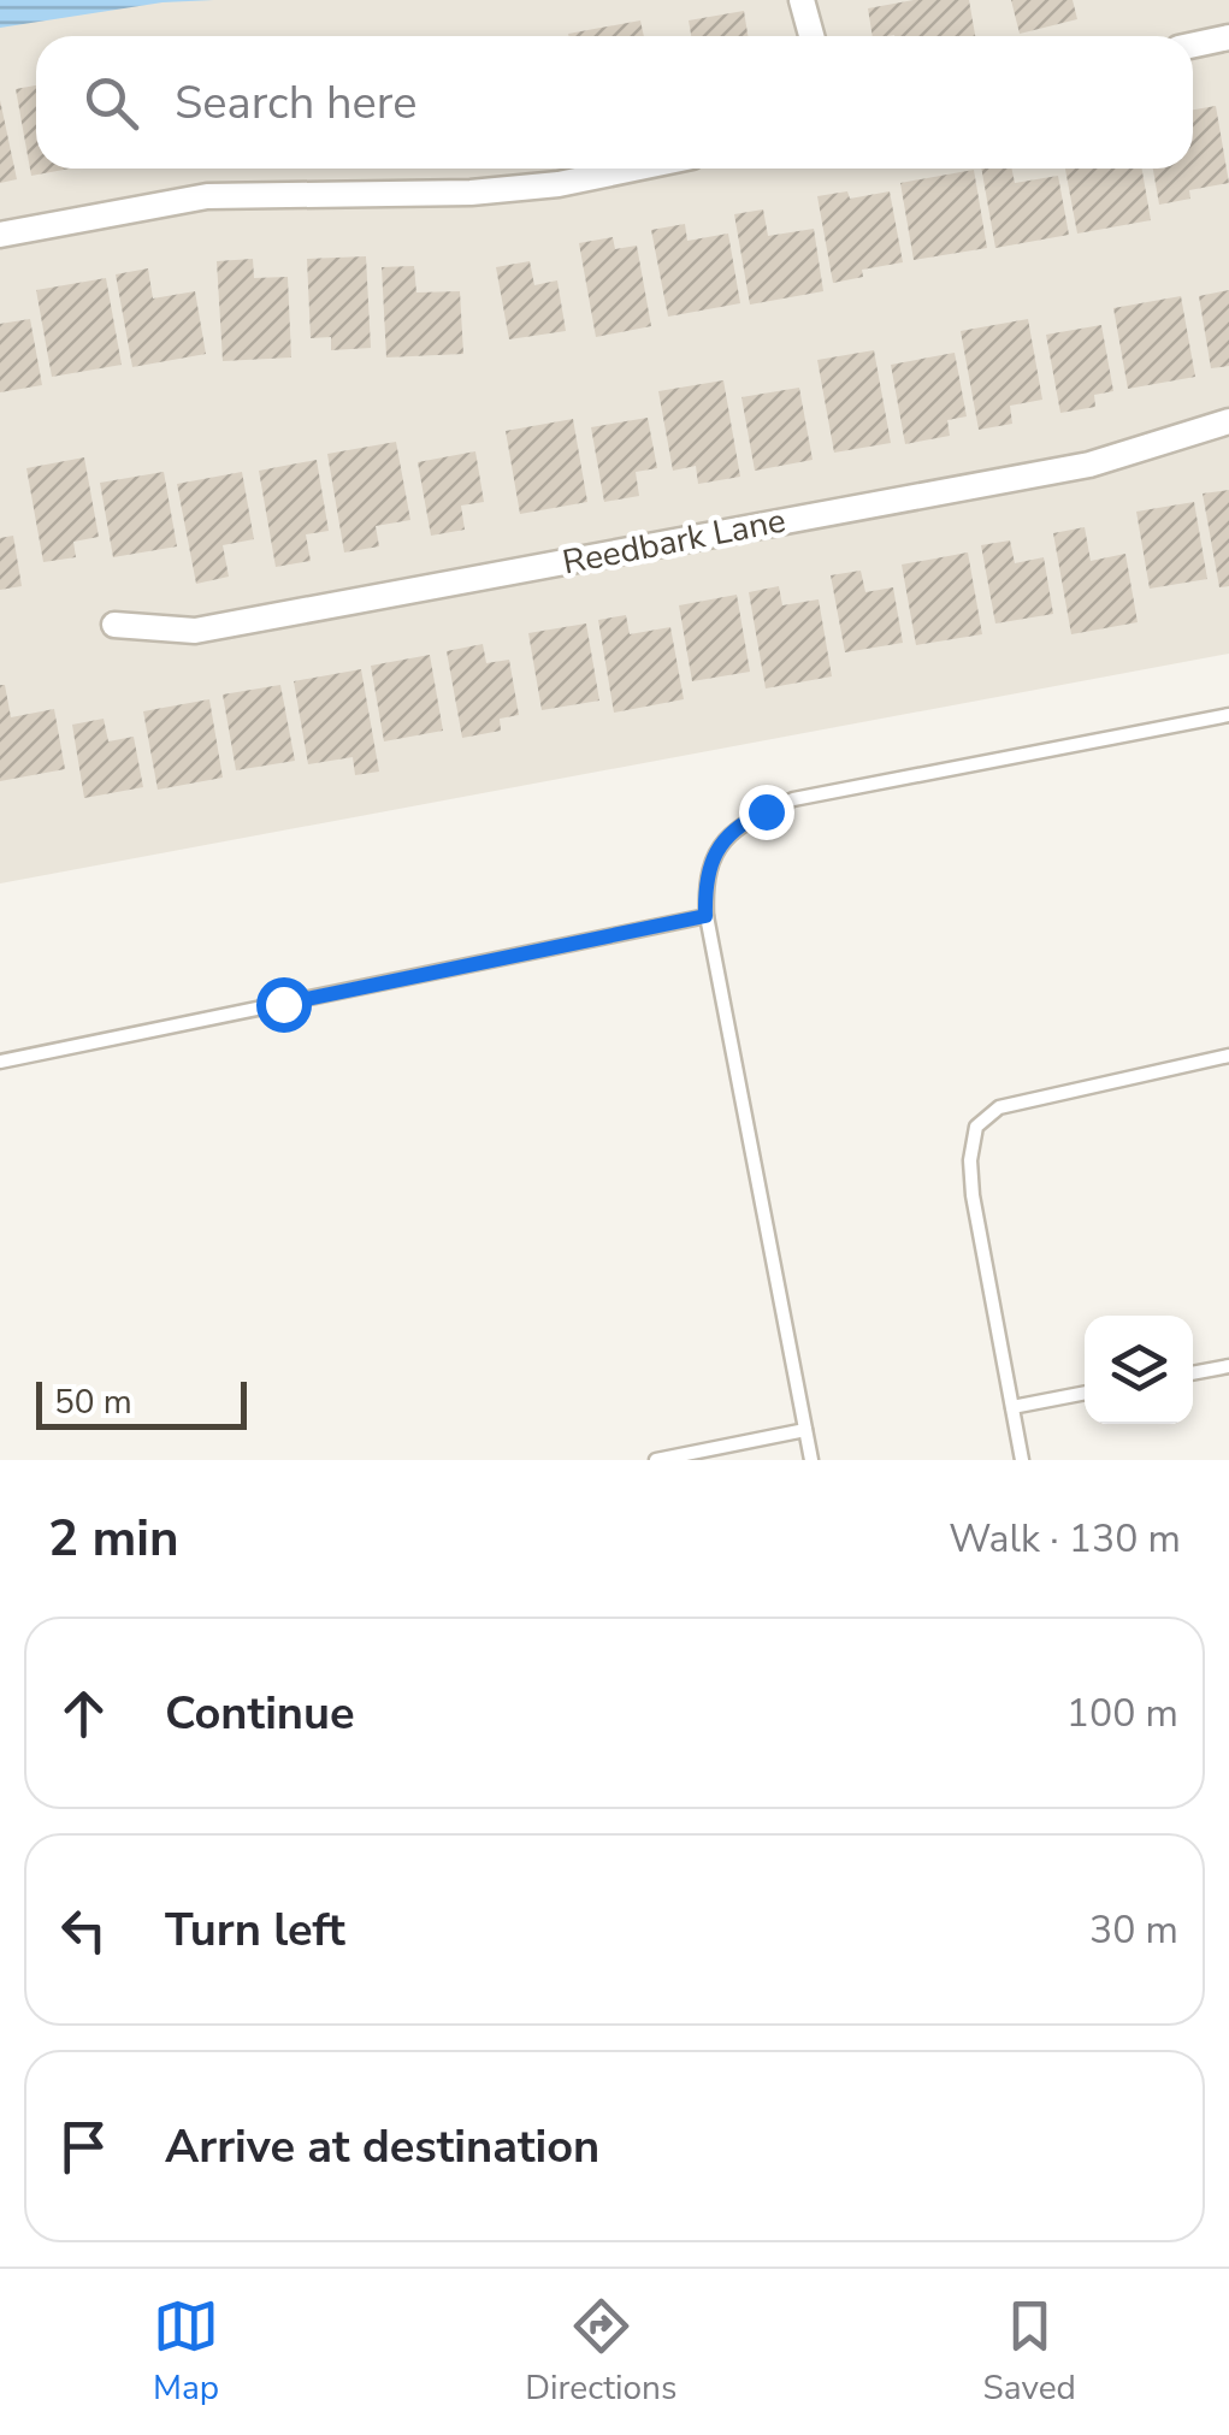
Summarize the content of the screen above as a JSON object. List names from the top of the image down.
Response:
{
  "streets": {
    "street": ["Reedbark Lane"]
  },
  "scale_bar": "50 m",
  "page": {
    "search": "Search here",
    "scale": "50 m",
    "heading": ["2 min", "Walk · 130 m"],
    "list": [
      ["Continue", "100 m"],
      ["Turn left", "30 m"],
      "Arrive at destination"
    ],
    "nav": ["Map", "Directions", "Saved"]
  }
}
